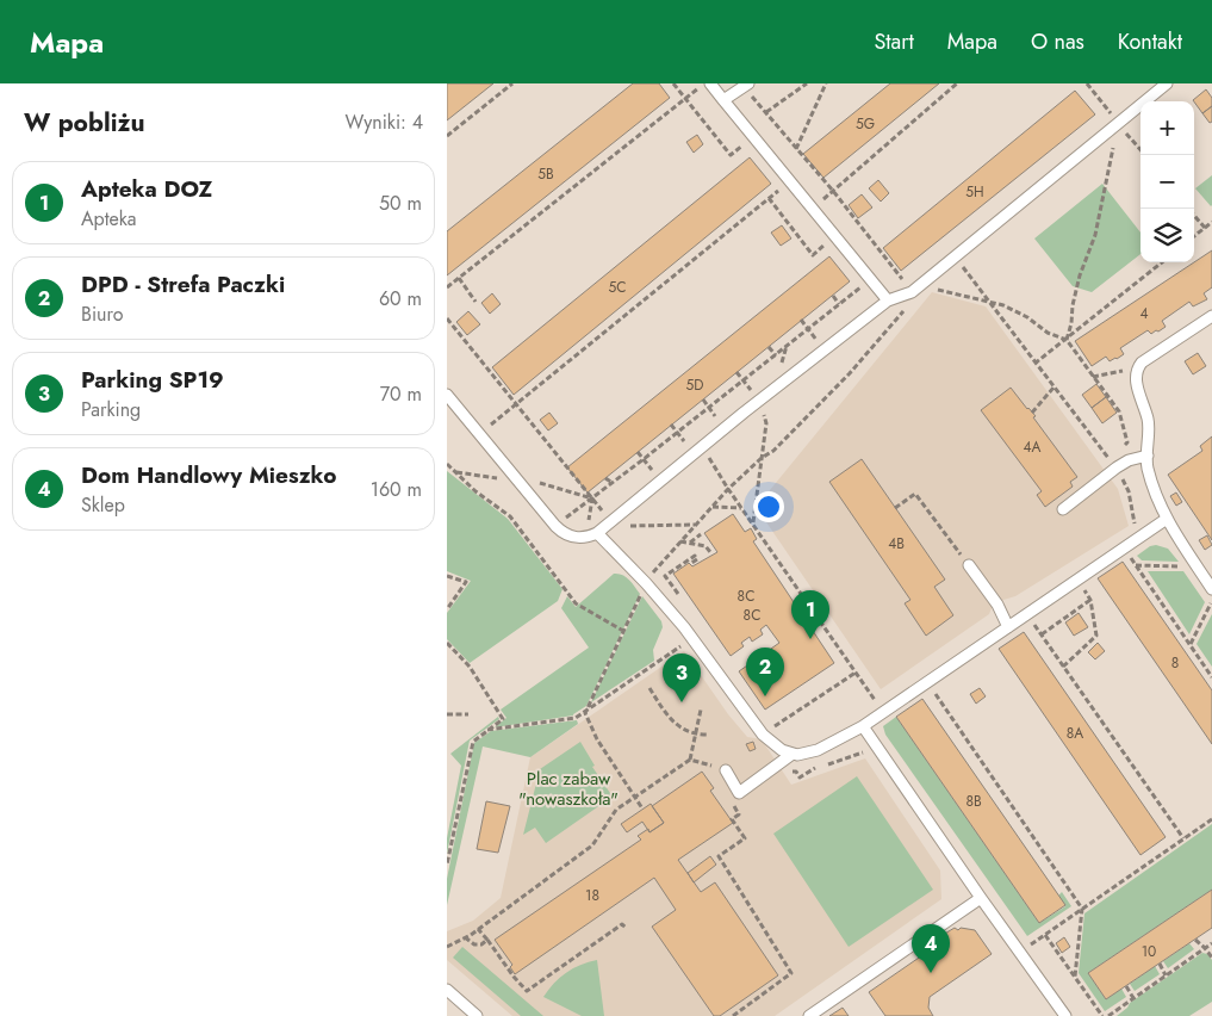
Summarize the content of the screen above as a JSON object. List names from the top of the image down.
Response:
{
  "parks": ["Plac zabaw \"nowaszkoła\""],
  "house_numbers": [
    "5G",
    "5B",
    "5H",
    "5C",
    "4",
    "5D",
    "4A",
    "4B",
    "8C",
    "8C",
    "8",
    "8A",
    "8B",
    "18",
    "10"
  ],
  "page": {
    "header": "Mapa",
    "nav": [
      "Start",
      "Mapa",
      "O nas",
      "Kontakt"
    ],
    "heading": ["W pobliżu", "Wyniki: 4"],
    "map_buttons": ["+", "−"],
    "list": [
      {
        "mark": "1",
        "name": "Apteka DOZ",
        "note": "Apteka",
        "value": "50 m"
      },
      {
        "mark": "2",
        "name": "DPD - Strefa Paczki",
        "note": "Biuro",
        "value": "60 m"
      },
      {
        "mark": "3",
        "name": "Parking SP19",
        "note": "Parking",
        "value": "70 m"
      },
      {
        "mark": "4",
        "name": "Dom Handlowy Mieszko",
        "note": "Sklep",
        "value": "160 m"
      }
    ],
    "pins": [
      "1",
      "2",
      "3",
      "4"
    ]
  }
}
